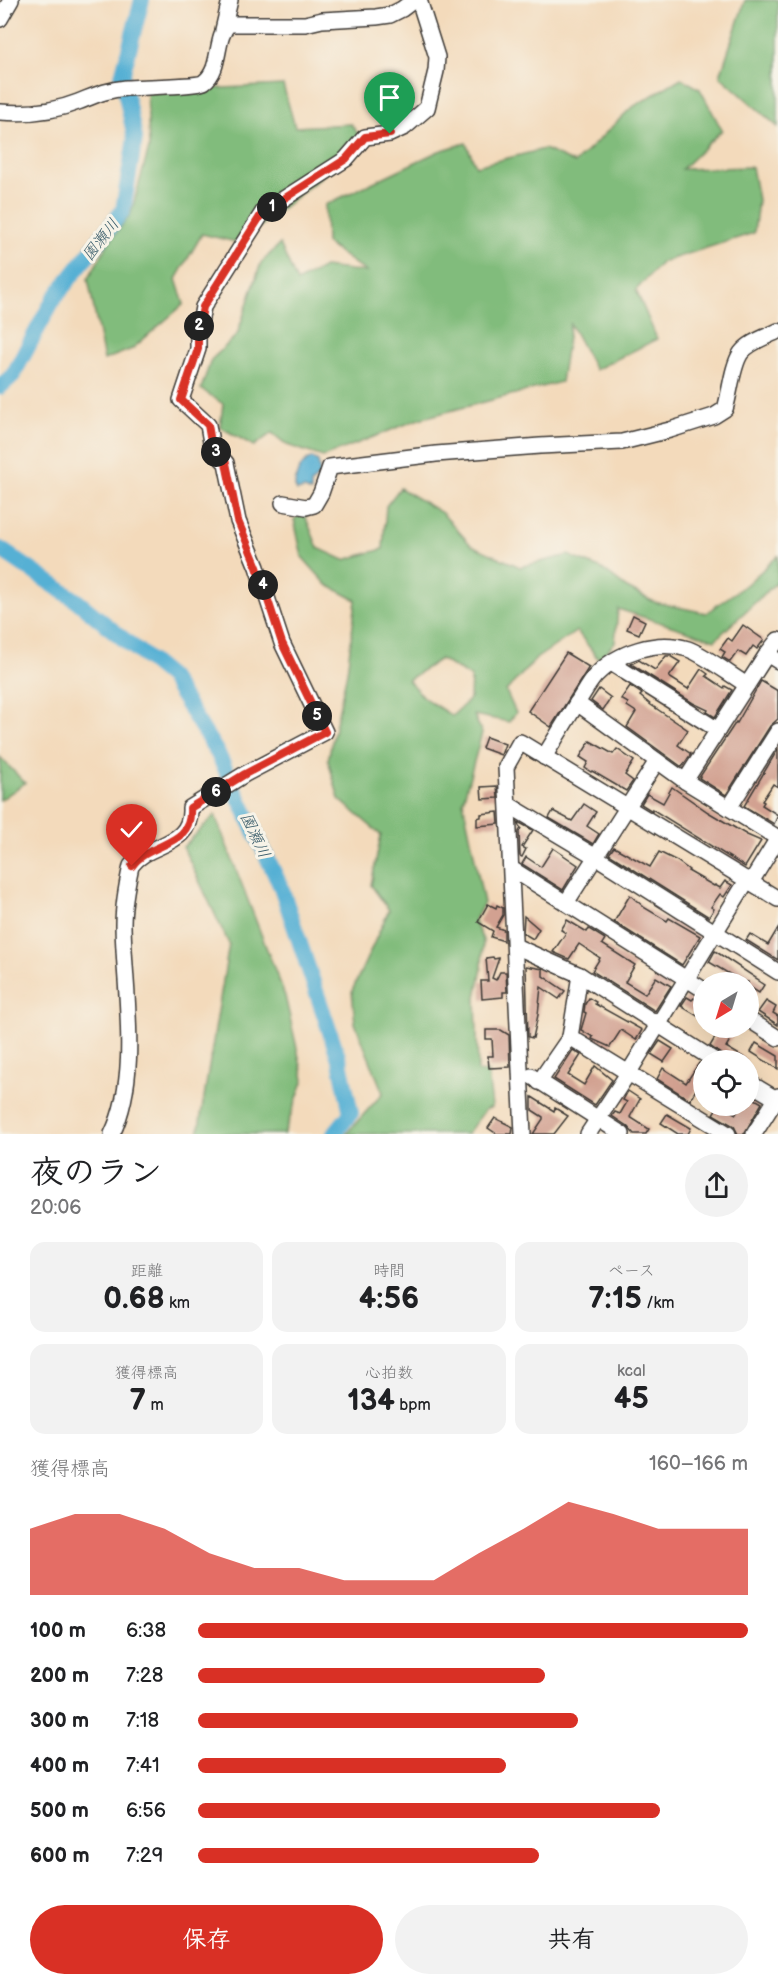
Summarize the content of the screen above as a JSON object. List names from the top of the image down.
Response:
{
  "water": ["園瀬川"],
  "north": "bottom left",
  "page": {
    "pins": [
      "1",
      "2",
      "3",
      "4",
      "5",
      "6"
    ],
    "heading": ["夜のラン", "20:06"],
    "stats": [
      ["距離", "0.68 km"],
      ["時間", "4:56"],
      ["ペース", "7:15 /km"],
      ["獲得標高", "7 m"],
      ["心拍数", "134 bpm"],
      ["kcal", "45"]
    ],
    "chart": ["獲得標高", "160–166 m"],
    "list": [
      {
        "name": "100 m",
        "note": "6:38"
      },
      {
        "name": "200 m",
        "note": "7:28"
      },
      {
        "name": "300 m",
        "note": "7:18"
      },
      {
        "name": "400 m",
        "note": "7:41"
      },
      {
        "name": "500 m",
        "note": "6:56"
      },
      {
        "name": "600 m",
        "note": "7:29"
      }
    ],
    "buttons": ["保存", "共有"]
  }
}
